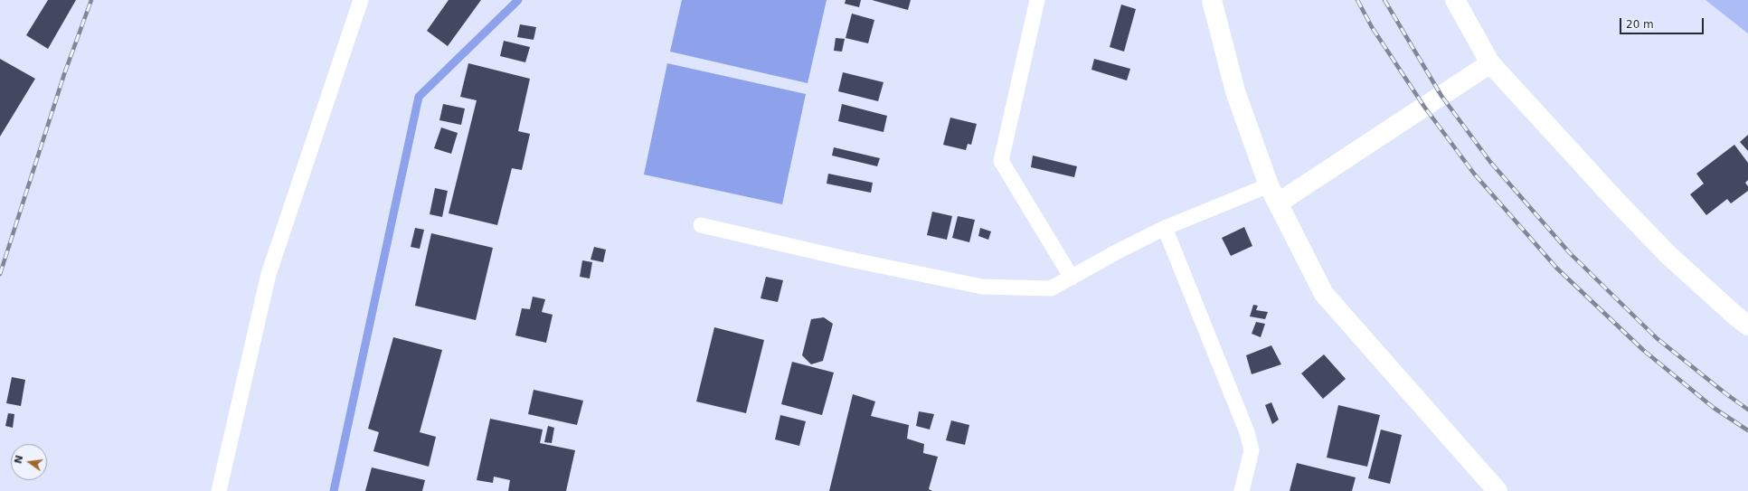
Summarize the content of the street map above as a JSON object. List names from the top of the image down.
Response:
{
  "scale_bar": "20 m",
  "north": "left"
}
